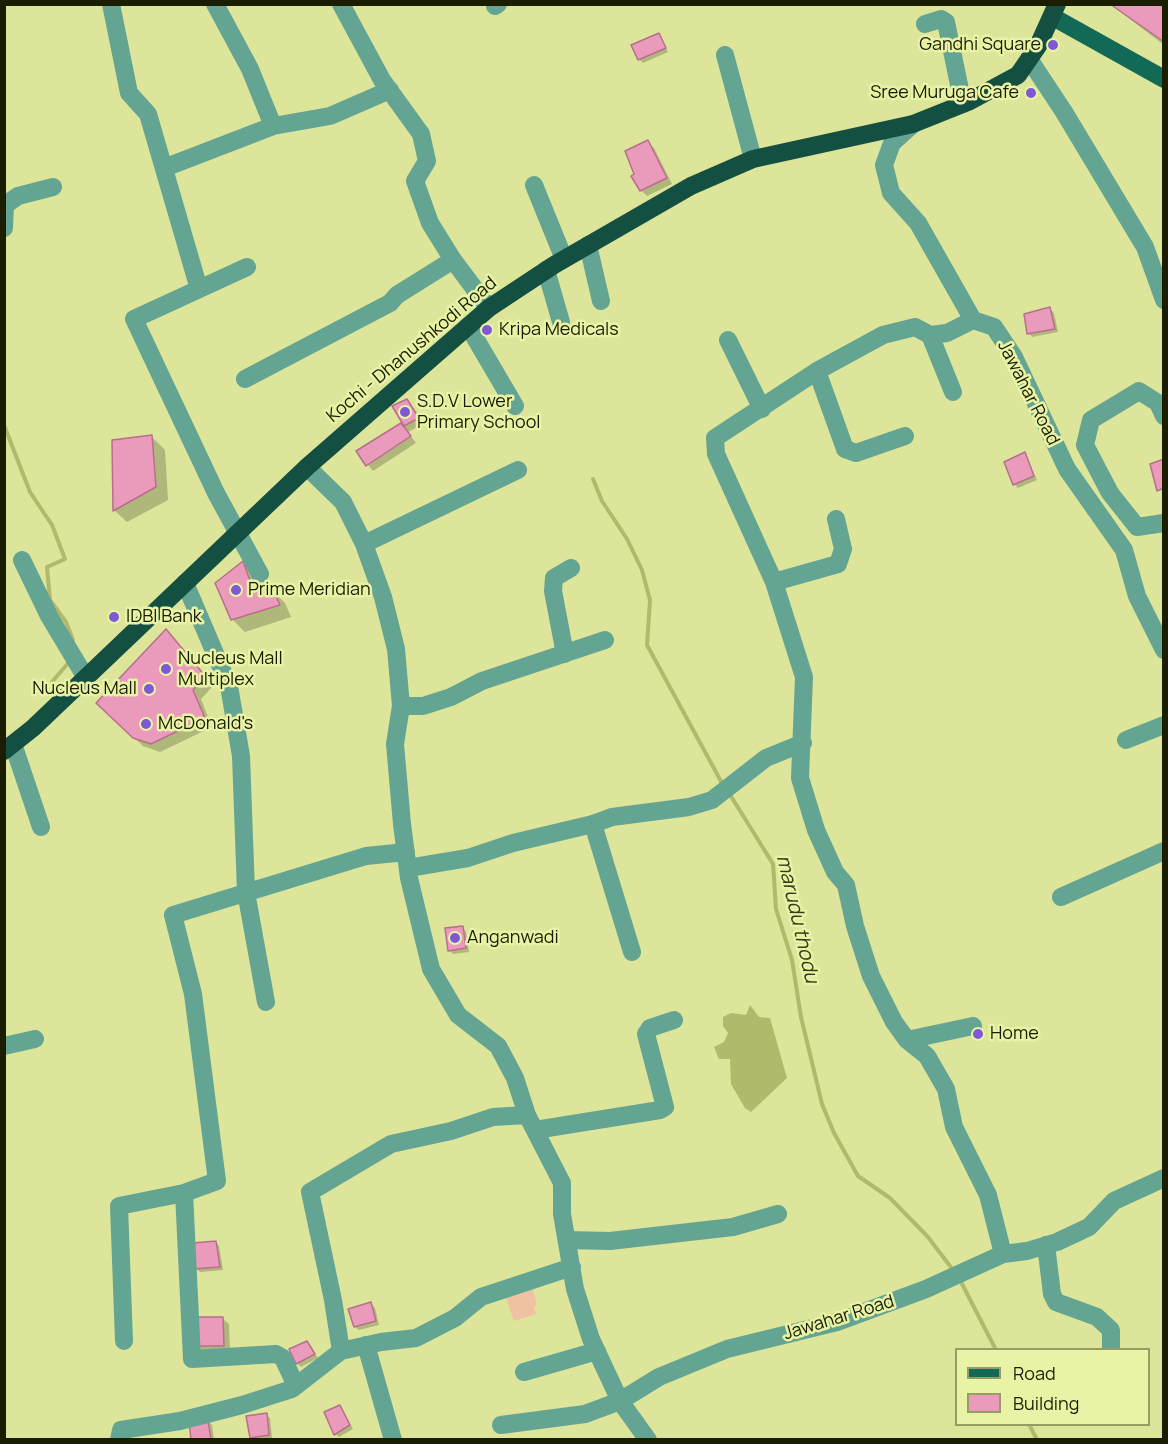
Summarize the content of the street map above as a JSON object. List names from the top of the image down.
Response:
{
  "streets": {
    "highway": ["Kochi - Dhanushkodi Road"],
    "street": ["Jawahar Road"]
  },
  "water": ["marudu thodu"],
  "places": [
    "Gandhi Square",
    "Sree Muruga Cafe",
    "Kripa Medicals",
    "S.D.V Lower Primary School",
    "Prime Meridian",
    "IDBI Bank",
    "Nucleus Mall Multiplex",
    "Nucleus Mall",
    "McDonald's",
    "Anganwadi",
    "Home"
  ],
  "legend": ["Road", "Building"]
}
